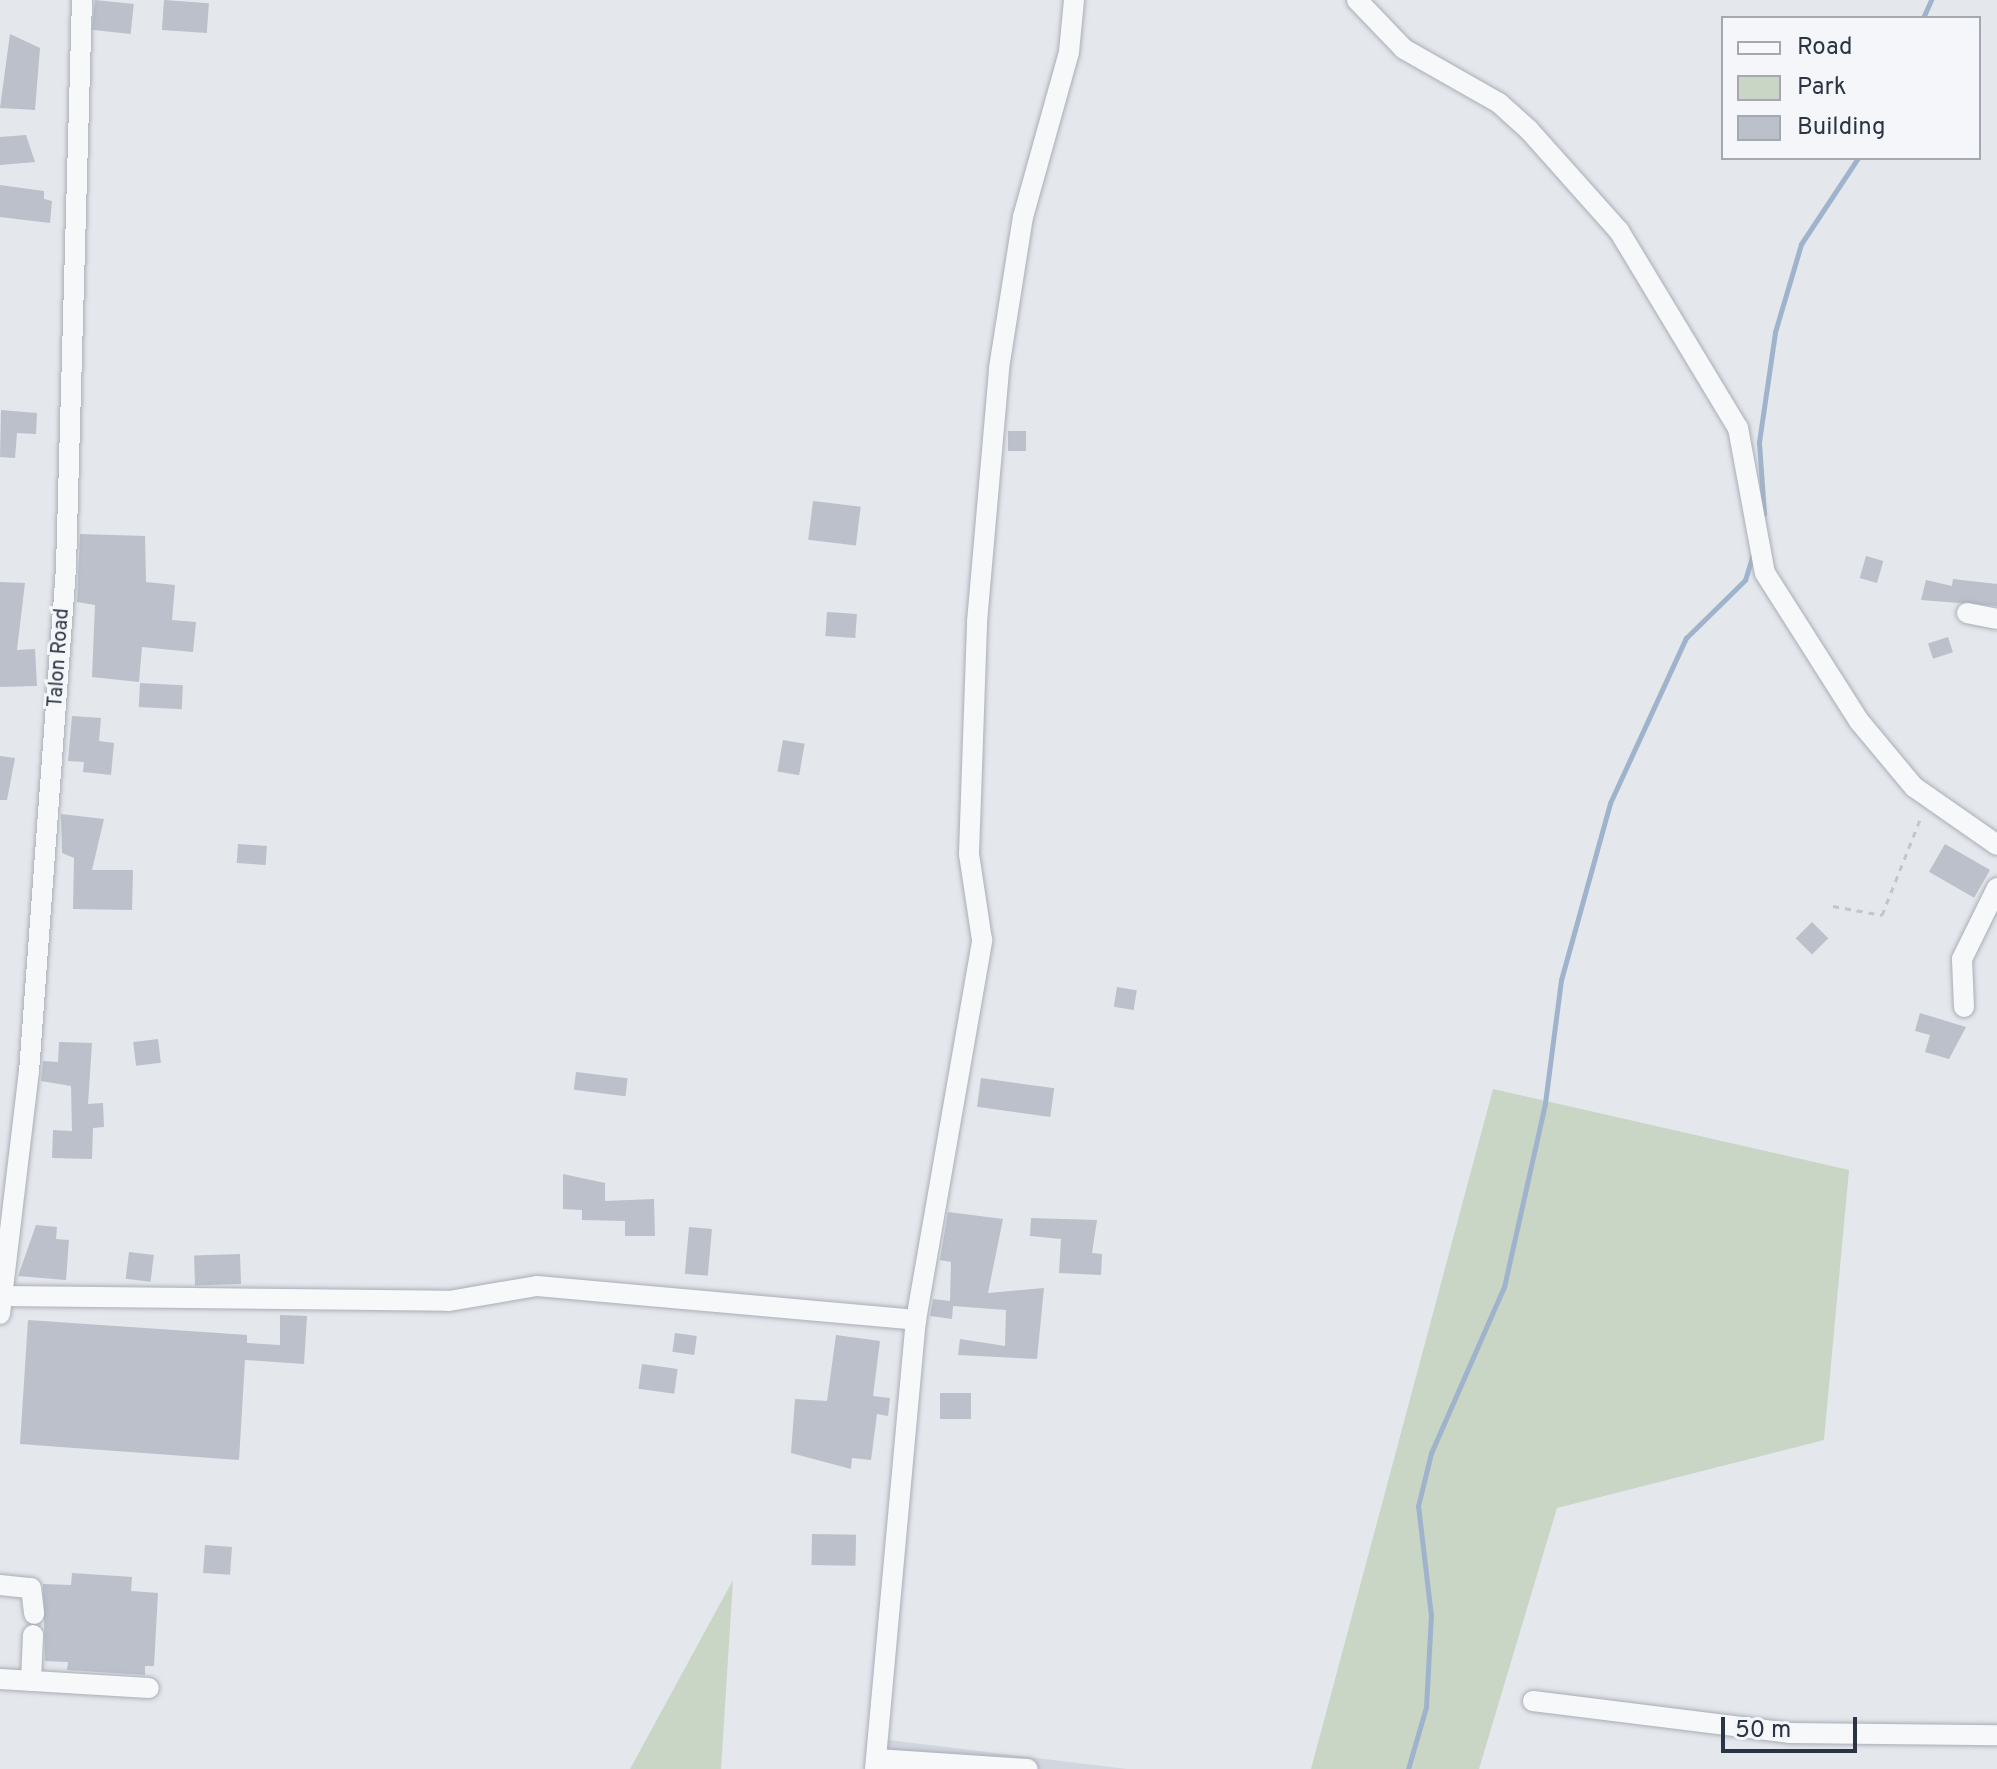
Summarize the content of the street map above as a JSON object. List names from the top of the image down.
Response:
{
  "streets": {
    "street": ["Talon Road"]
  },
  "legend": ["Road", "Park", "Building"],
  "scale_bar": "50 m"
}
